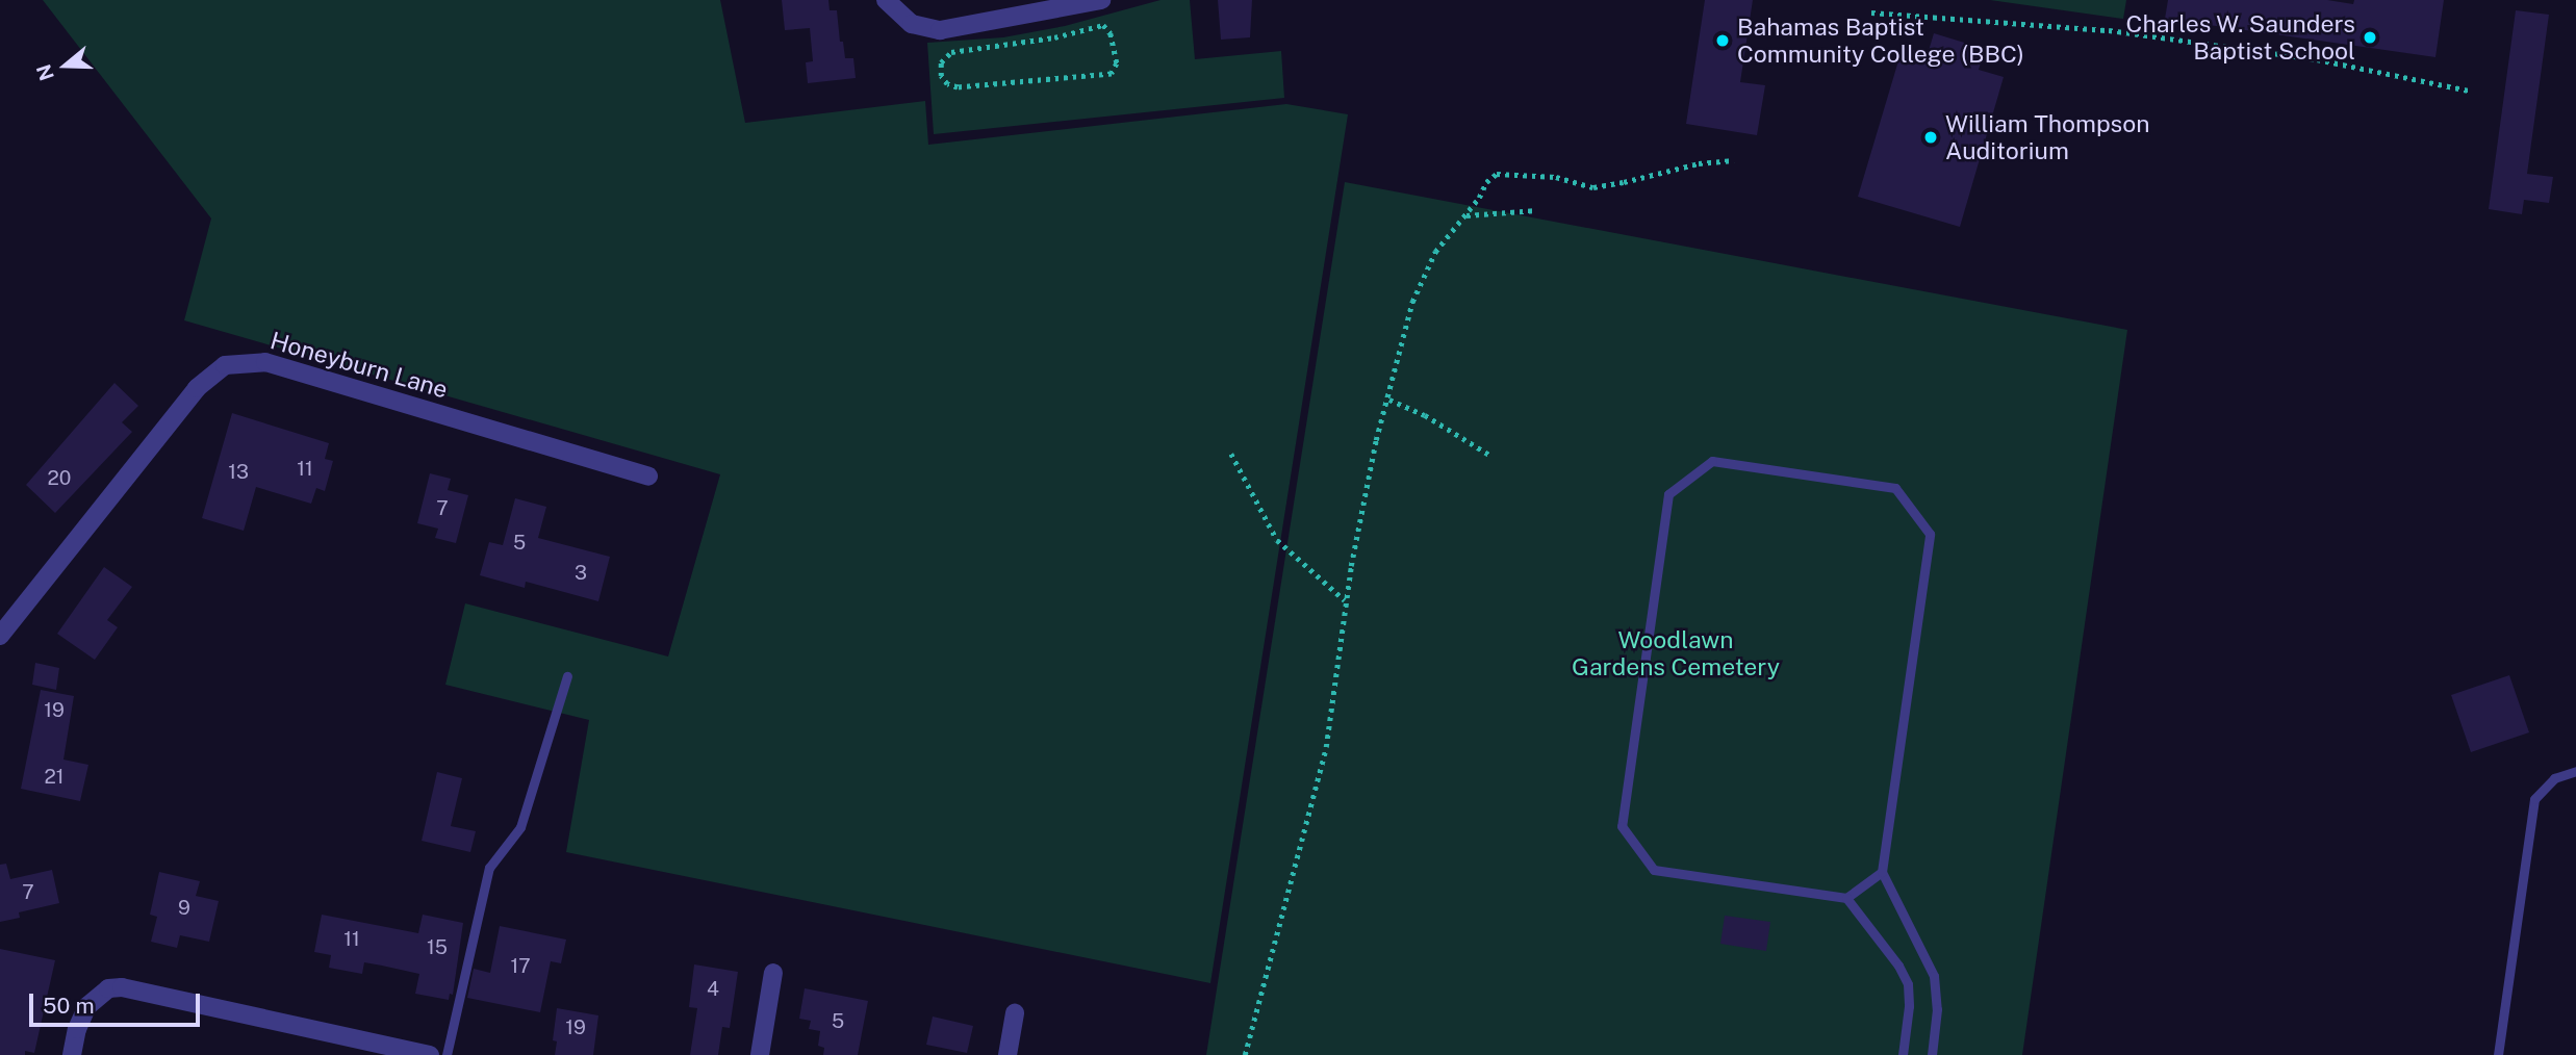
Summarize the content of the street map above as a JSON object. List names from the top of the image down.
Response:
{
  "streets": {
    "street": ["Honeyburn Lane"]
  },
  "parks": ["Woodlawn Gardens Cemetery"],
  "places": ["Charles W. Saunders Baptist School", "Bahamas Baptist Community College (BBC)", "William Thompson Auditorium"],
  "house_numbers": [
    "11",
    "13",
    "20",
    "7",
    "5",
    "3",
    "19",
    "21",
    "7",
    "9",
    "11",
    "15",
    "17",
    "4",
    "5",
    "19"
  ],
  "scale_bar": "50 m",
  "north": "left"
}
